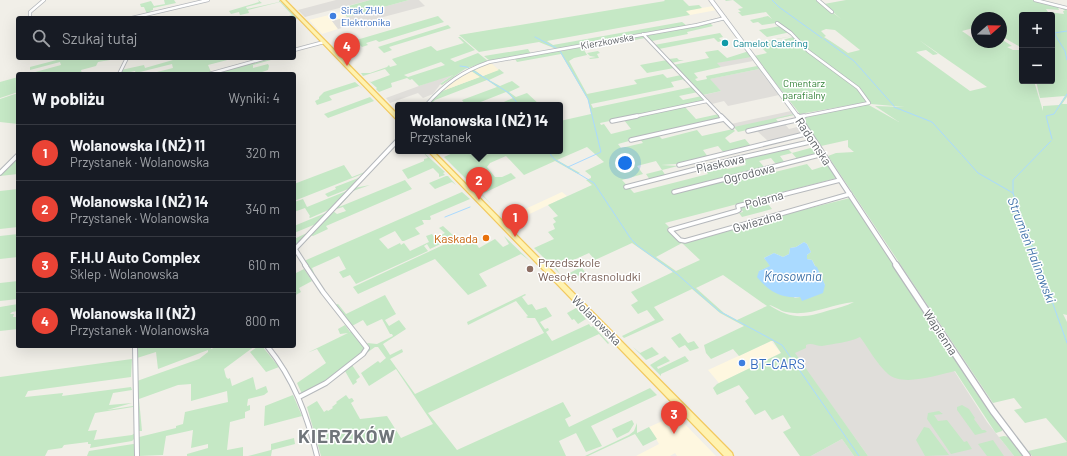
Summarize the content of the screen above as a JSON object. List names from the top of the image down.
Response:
{
  "streets": {
    "main road": ["Wolanowska"],
    "street": [
      "Kierzkowska",
      "Radomska",
      "Piaskowa",
      "Ogrodowa",
      "Polarna",
      "Gwiezdna",
      "Wapienna"
    ]
  },
  "crossings": [
    ["Kierzkowska", "Radomska"],
    ["Radomska", "Piaskowa"],
    ["Radomska", "Ogrodowa"],
    ["Radomska", "Polarna"],
    ["Radomska", "Gwiezdna"],
    ["Radomska", "Wapienna"],
    ["Polarna", "Gwiezdna"]
  ],
  "districts": ["KIERZKÓW"],
  "water": ["Strumień Halinowski", "Krosownia"],
  "parks": ["Cmentarz parafialny"],
  "places": [
    "Sirak ZHU Elektronika",
    "Camelot Catering",
    "Kaskada",
    "Przedszkole Wesołe Krasnoludki",
    "BT-CARS"
  ],
  "north": "right",
  "page": {
    "map_buttons": ["+", "−"],
    "search": "Szukaj tutaj",
    "pins": [
      "4",
      "2",
      "1",
      "3"
    ],
    "heading": ["W pobliżu", "Wyniki: 4"],
    "popup": ["Wolanowska I (NŻ) 14", "Przystanek"],
    "list": [
      {
        "mark": "1",
        "name": "Wolanowska I (NŻ) 11",
        "note": "Przystanek · Wolanowska",
        "value": "320 m"
      },
      {
        "mark": "2",
        "name": "Wolanowska I (NŻ) 14",
        "note": "Przystanek · Wolanowska",
        "value": "340 m"
      },
      {
        "mark": "3",
        "name": "F.H.U Auto Complex",
        "note": "Sklep · Wolanowska",
        "value": "610 m"
      },
      {
        "mark": "4",
        "name": "Wolanowska II (NŻ)",
        "note": "Przystanek · Wolanowska",
        "value": "800 m"
      }
    ]
  }
}
